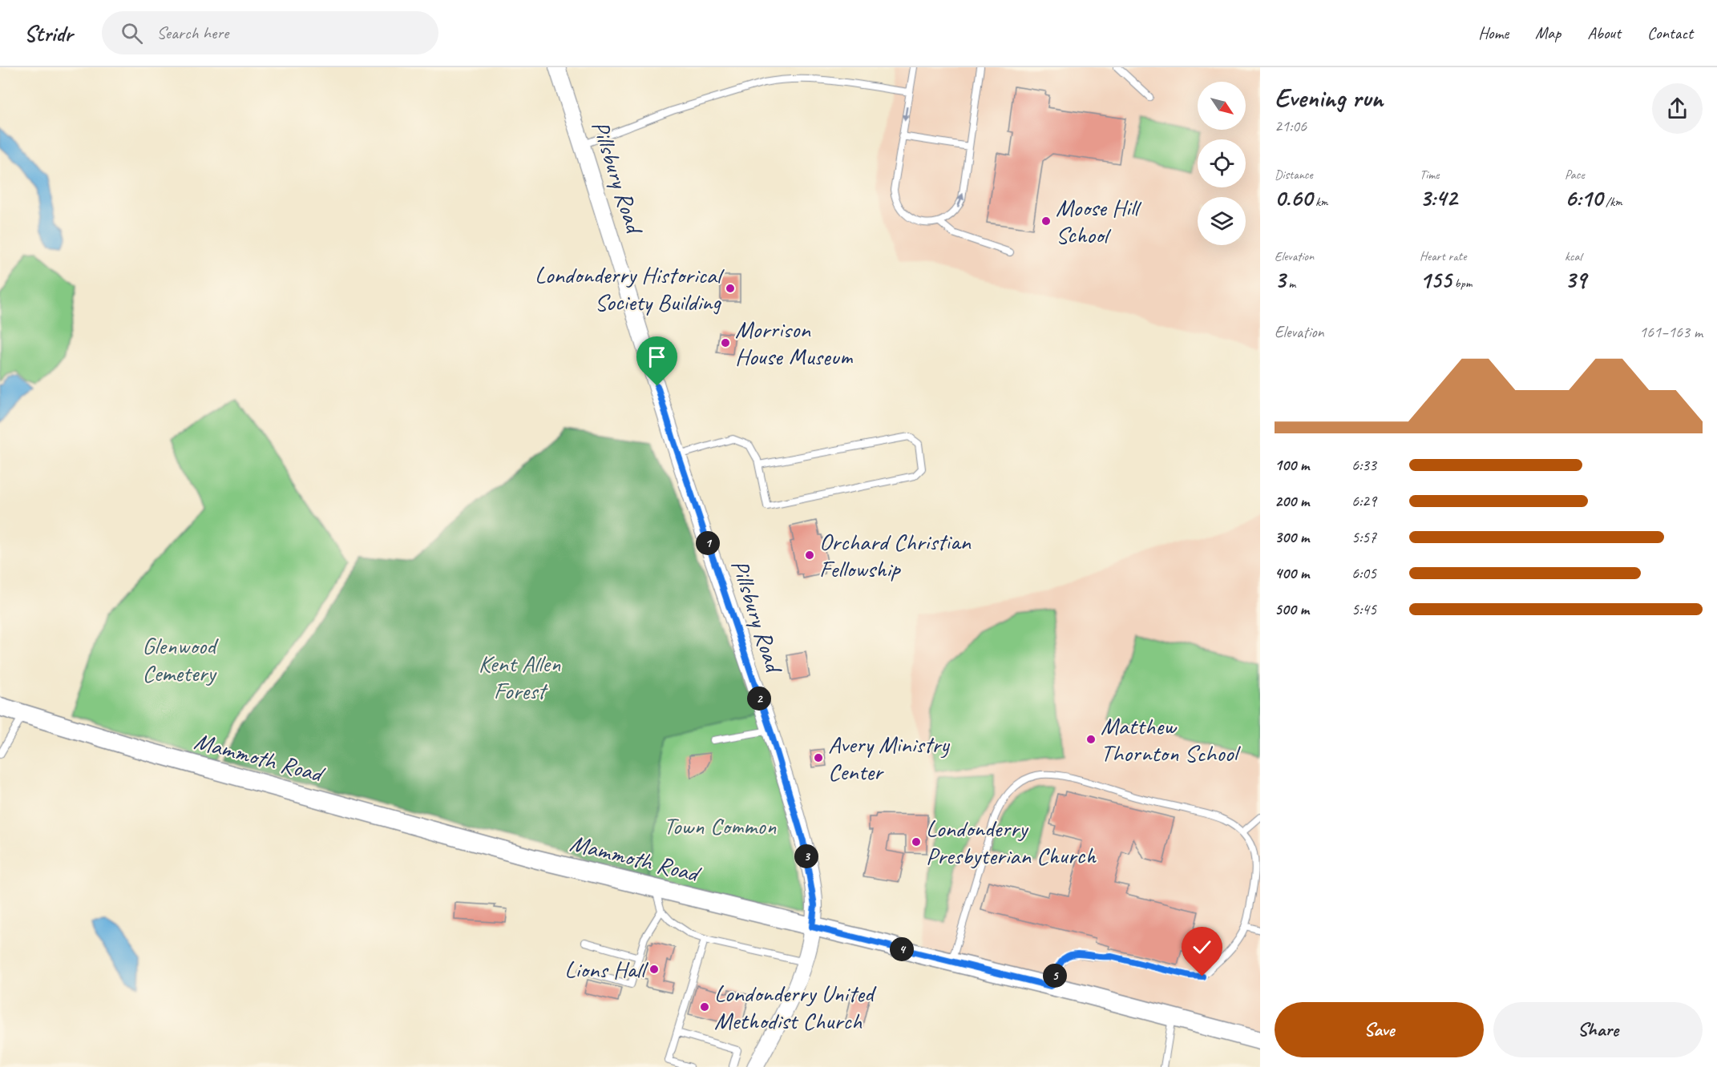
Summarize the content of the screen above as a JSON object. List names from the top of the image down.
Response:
{
  "streets": {
    "main road": ["Mammoth Road"],
    "street": ["Pillsbury Road"]
  },
  "crossings": [
    ["Pillsbury Road", "Mammoth Road"]
  ],
  "parks": ["Glenwood Cemetery", "Kent Allen Forest", "Town Common"],
  "places": [
    "Moose Hill School",
    "Londonderry Historical Society Building",
    "Morrison House Museum",
    "Orchard Christian Fellowship",
    "Matthew Thornton School",
    "Avery Ministry Center",
    "Londonderry Presbyterian Church",
    "Lions Hall",
    "Londonderry United Methodist Church"
  ],
  "north": "bottom right",
  "page": {
    "header": "Stridr",
    "search": "Search here",
    "nav": [
      "Home",
      "Map",
      "About",
      "Contact"
    ],
    "heading": ["Evening run", "21:06"],
    "stats": [
      ["Distance", "0.60 km"],
      ["Time", "3:42"],
      ["Pace", "6:10 /km"],
      ["Elevation", "3 m"],
      ["Heart rate", "155 bpm"],
      ["kcal", "39"]
    ],
    "chart": ["Elevation", "161–163 m"],
    "list": [
      {
        "name": "100 m",
        "note": "6:33"
      },
      {
        "name": "200 m",
        "note": "6:29"
      },
      {
        "name": "300 m",
        "note": "5:57"
      },
      {
        "name": "400 m",
        "note": "6:05"
      },
      {
        "name": "500 m",
        "note": "5:45"
      }
    ],
    "pins": [
      "1",
      "2",
      "3",
      "4",
      "5"
    ],
    "buttons": ["Save", "Share"]
  }
}
